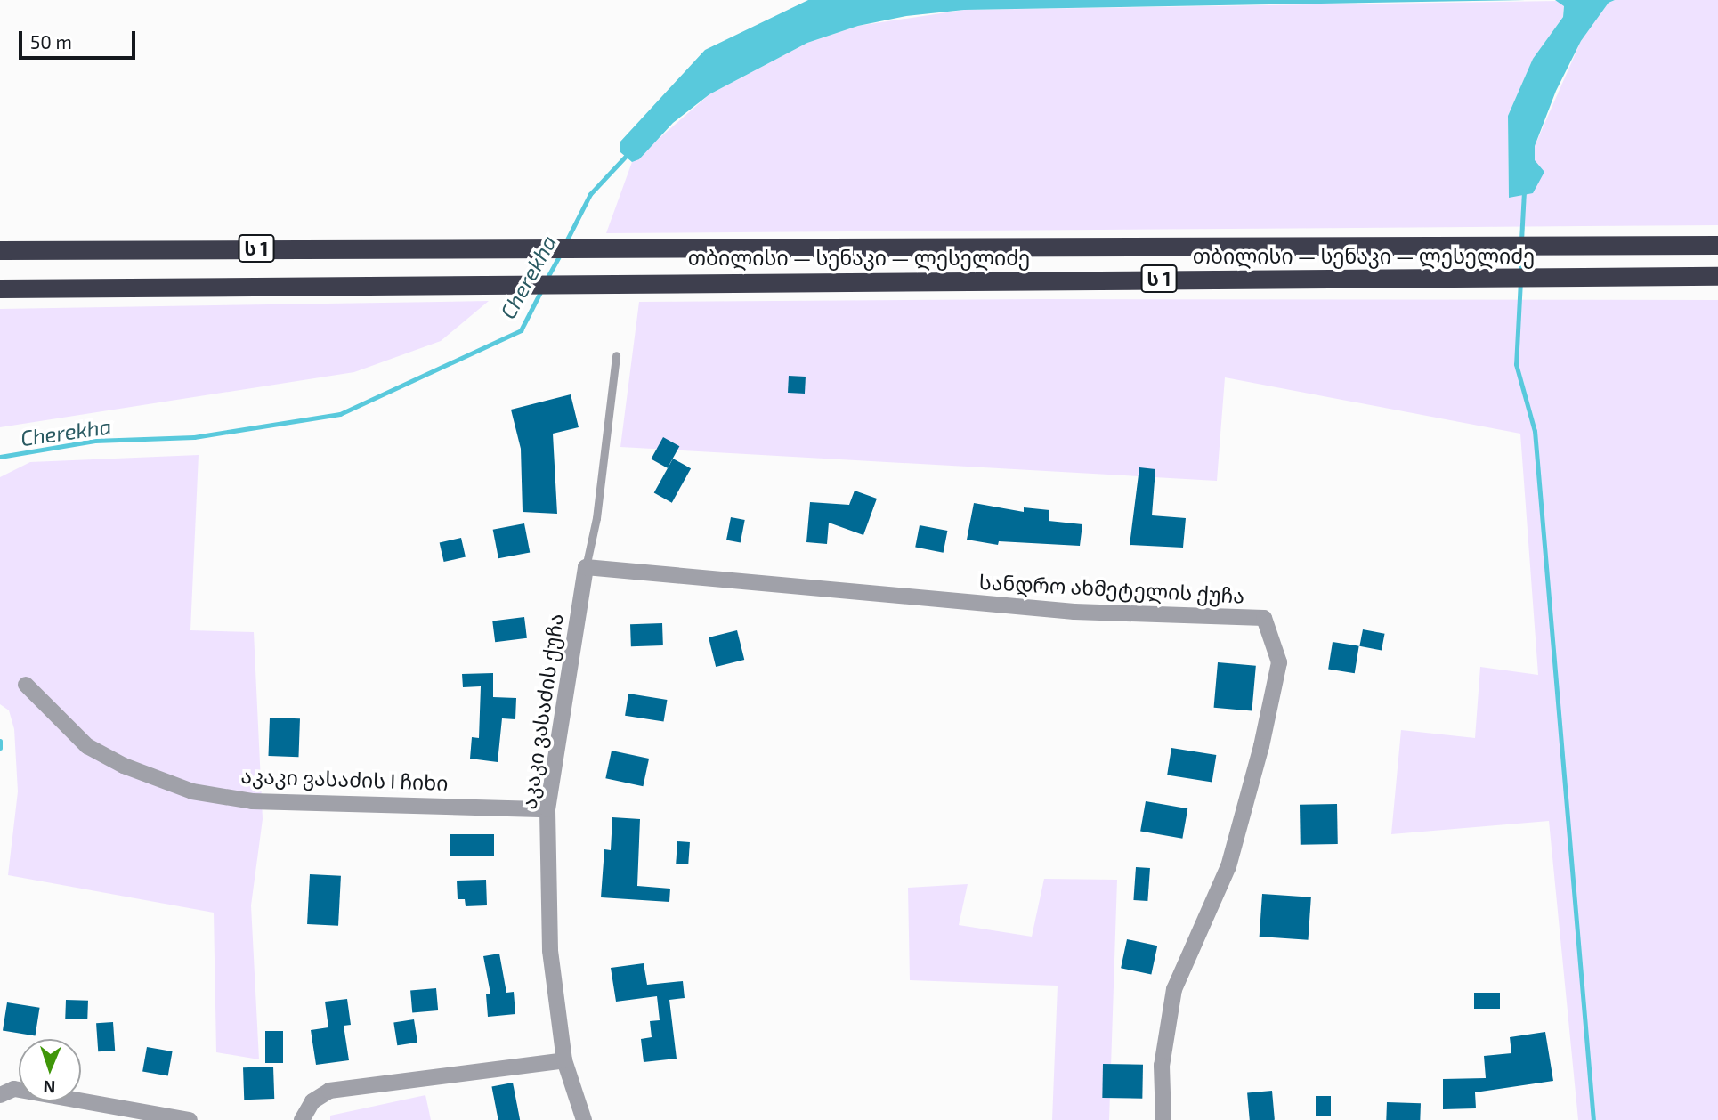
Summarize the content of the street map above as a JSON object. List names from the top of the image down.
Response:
{
  "streets": {
    "highway": ["ს 1", "თბილისი — სენაკი — ლესელიძე"],
    "street": ["სანდრო ახმეტელის ქუჩა", "აკაკი ვასაძის ქუჩა", "აკაკი ვასაძის I ჩიხი"]
  },
  "crossings": [
    ["სანდრო ახმეტელის ქუჩა", "აკაკი ვასაძის ქუჩა"],
    ["აკაკი ვასაძის ქუჩა", "აკაკი ვასაძის I ჩიხი"]
  ],
  "water": ["Cherekha"],
  "scale_bar": "50 m",
  "north": "bottom"
}
